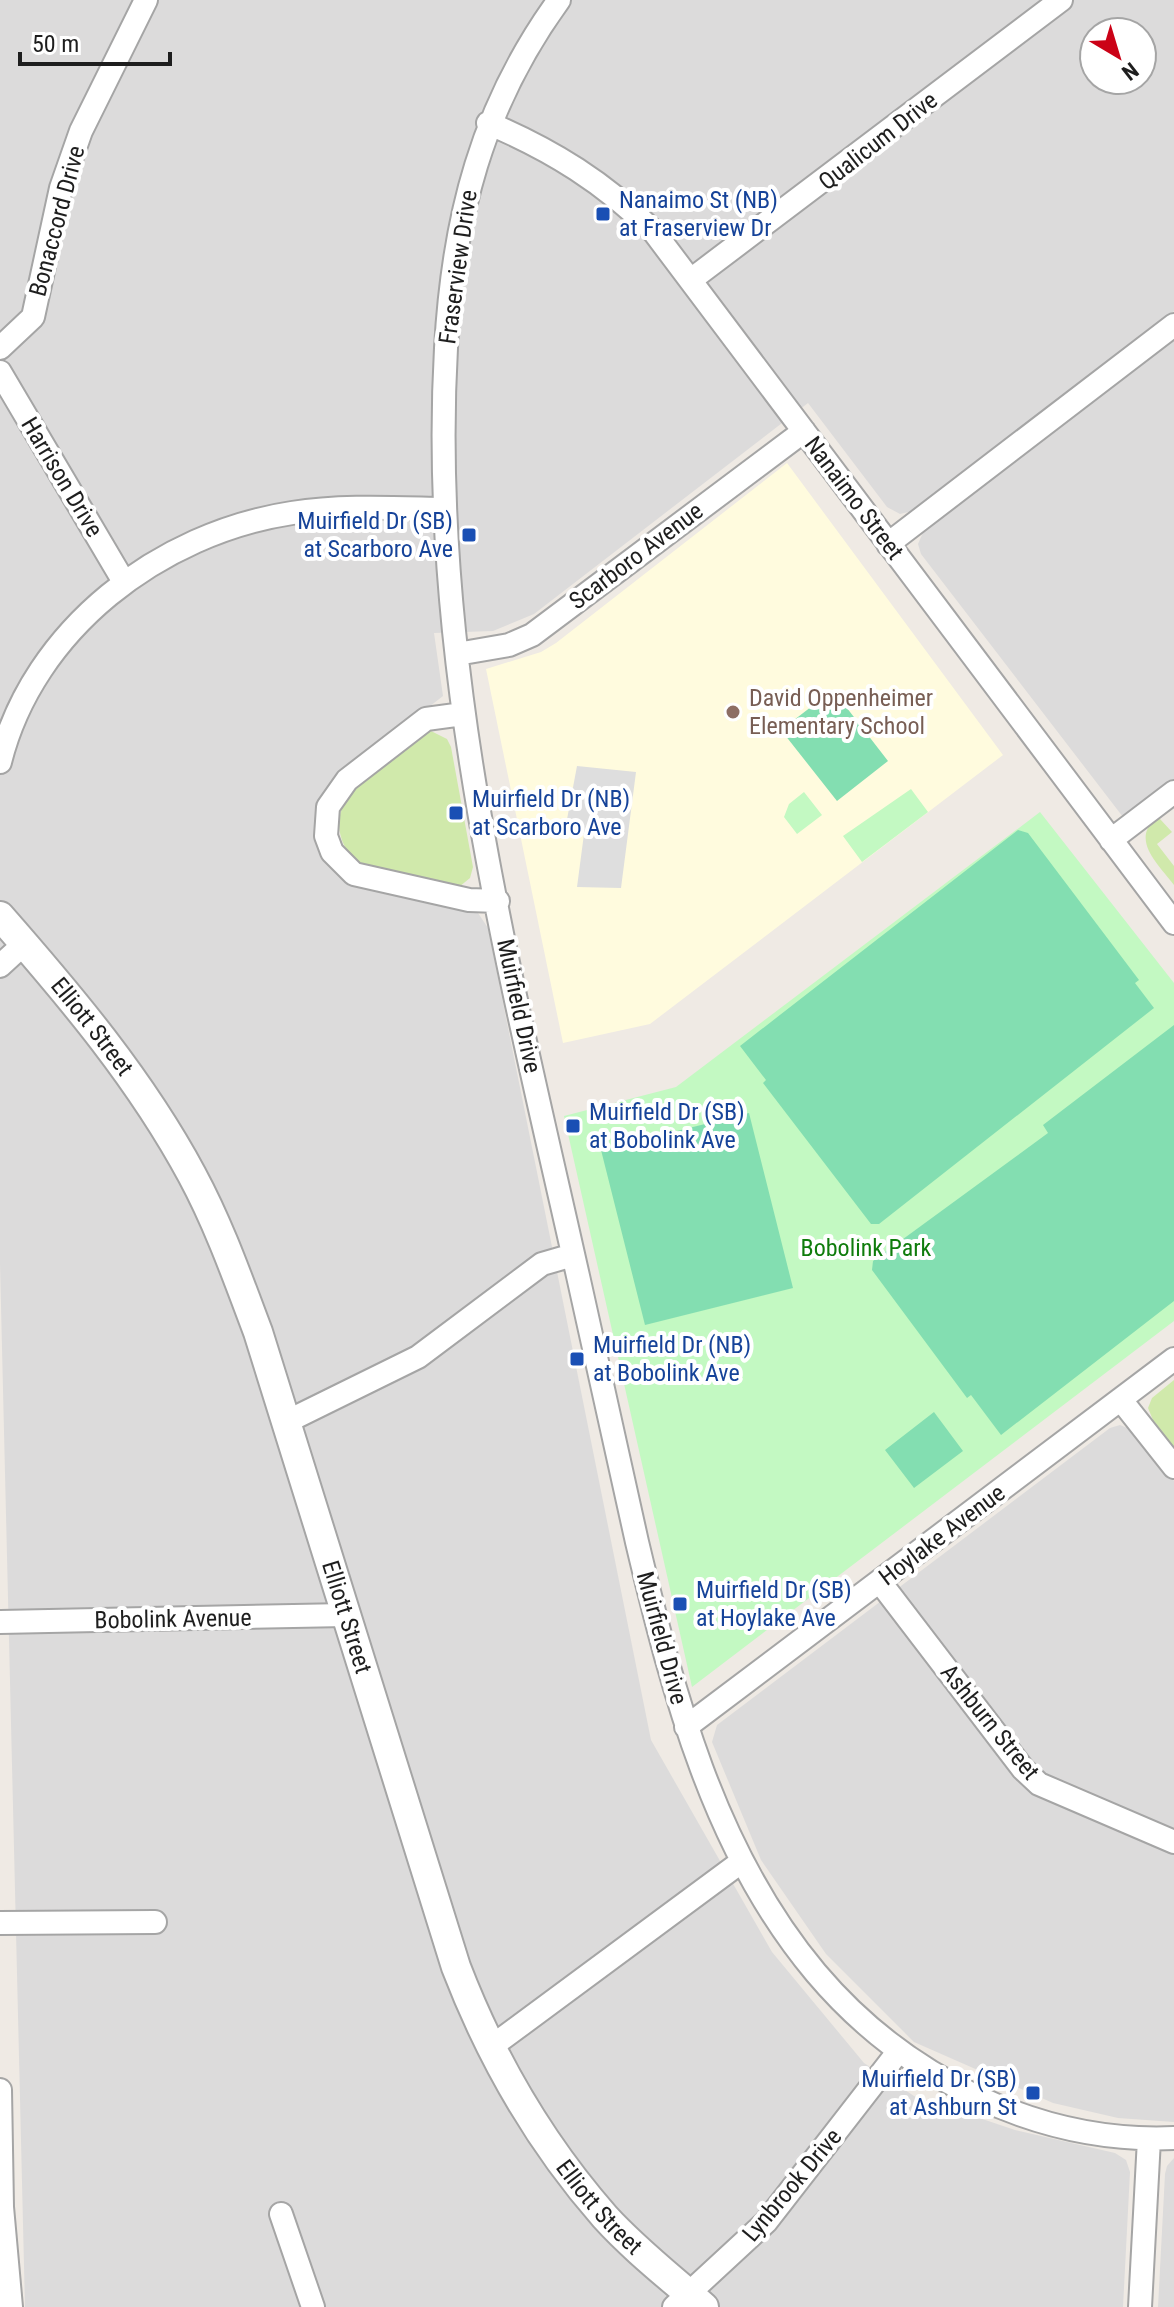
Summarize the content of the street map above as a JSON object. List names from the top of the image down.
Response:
{
  "streets": {
    "street": [
      "Qualicum Drive",
      "Bonaccord Drive",
      "Fraserview Drive",
      "Harrison Drive",
      "Nanaimo Street",
      "Scarboro Avenue",
      "Muirfield Drive",
      "Elliott Street",
      "Hoylake Avenue",
      "Bobolink Avenue",
      "Ashburn Street",
      "Lynbrook Drive"
    ]
  },
  "crossings": [
    ["Qualicum Drive", "Nanaimo Street"],
    ["Fraserview Drive", "Nanaimo Street"],
    ["Fraserview Drive", "Muirfield Drive"],
    ["Nanaimo Street", "Scarboro Avenue"],
    ["Scarboro Avenue", "Muirfield Drive"],
    ["Muirfield Drive", "Hoylake Avenue"],
    ["Muirfield Drive", "Lynbrook Drive"],
    ["Elliott Street", "Bobolink Avenue"],
    ["Elliott Street", "Lynbrook Drive"],
    ["Hoylake Avenue", "Ashburn Street"]
  ],
  "parks": ["Bobolink Park"],
  "places": {
    "transit": [
      "Nanaimo St (NB) at Fraserview Dr",
      "Muirfield Dr (SB) at Scarboro Ave",
      "Muirfield Dr (NB) at Scarboro Ave",
      "Muirfield Dr (SB) at Bobolink Ave",
      "Muirfield Dr (NB) at Bobolink Ave",
      "Muirfield Dr (SB) at Hoylake Ave",
      "Muirfield Dr (SB) at Ashburn St"
    ],
    "other": ["David Oppenheimer Elementary School"]
  },
  "scale_bar": "50 m",
  "north": "bottom right"
}
